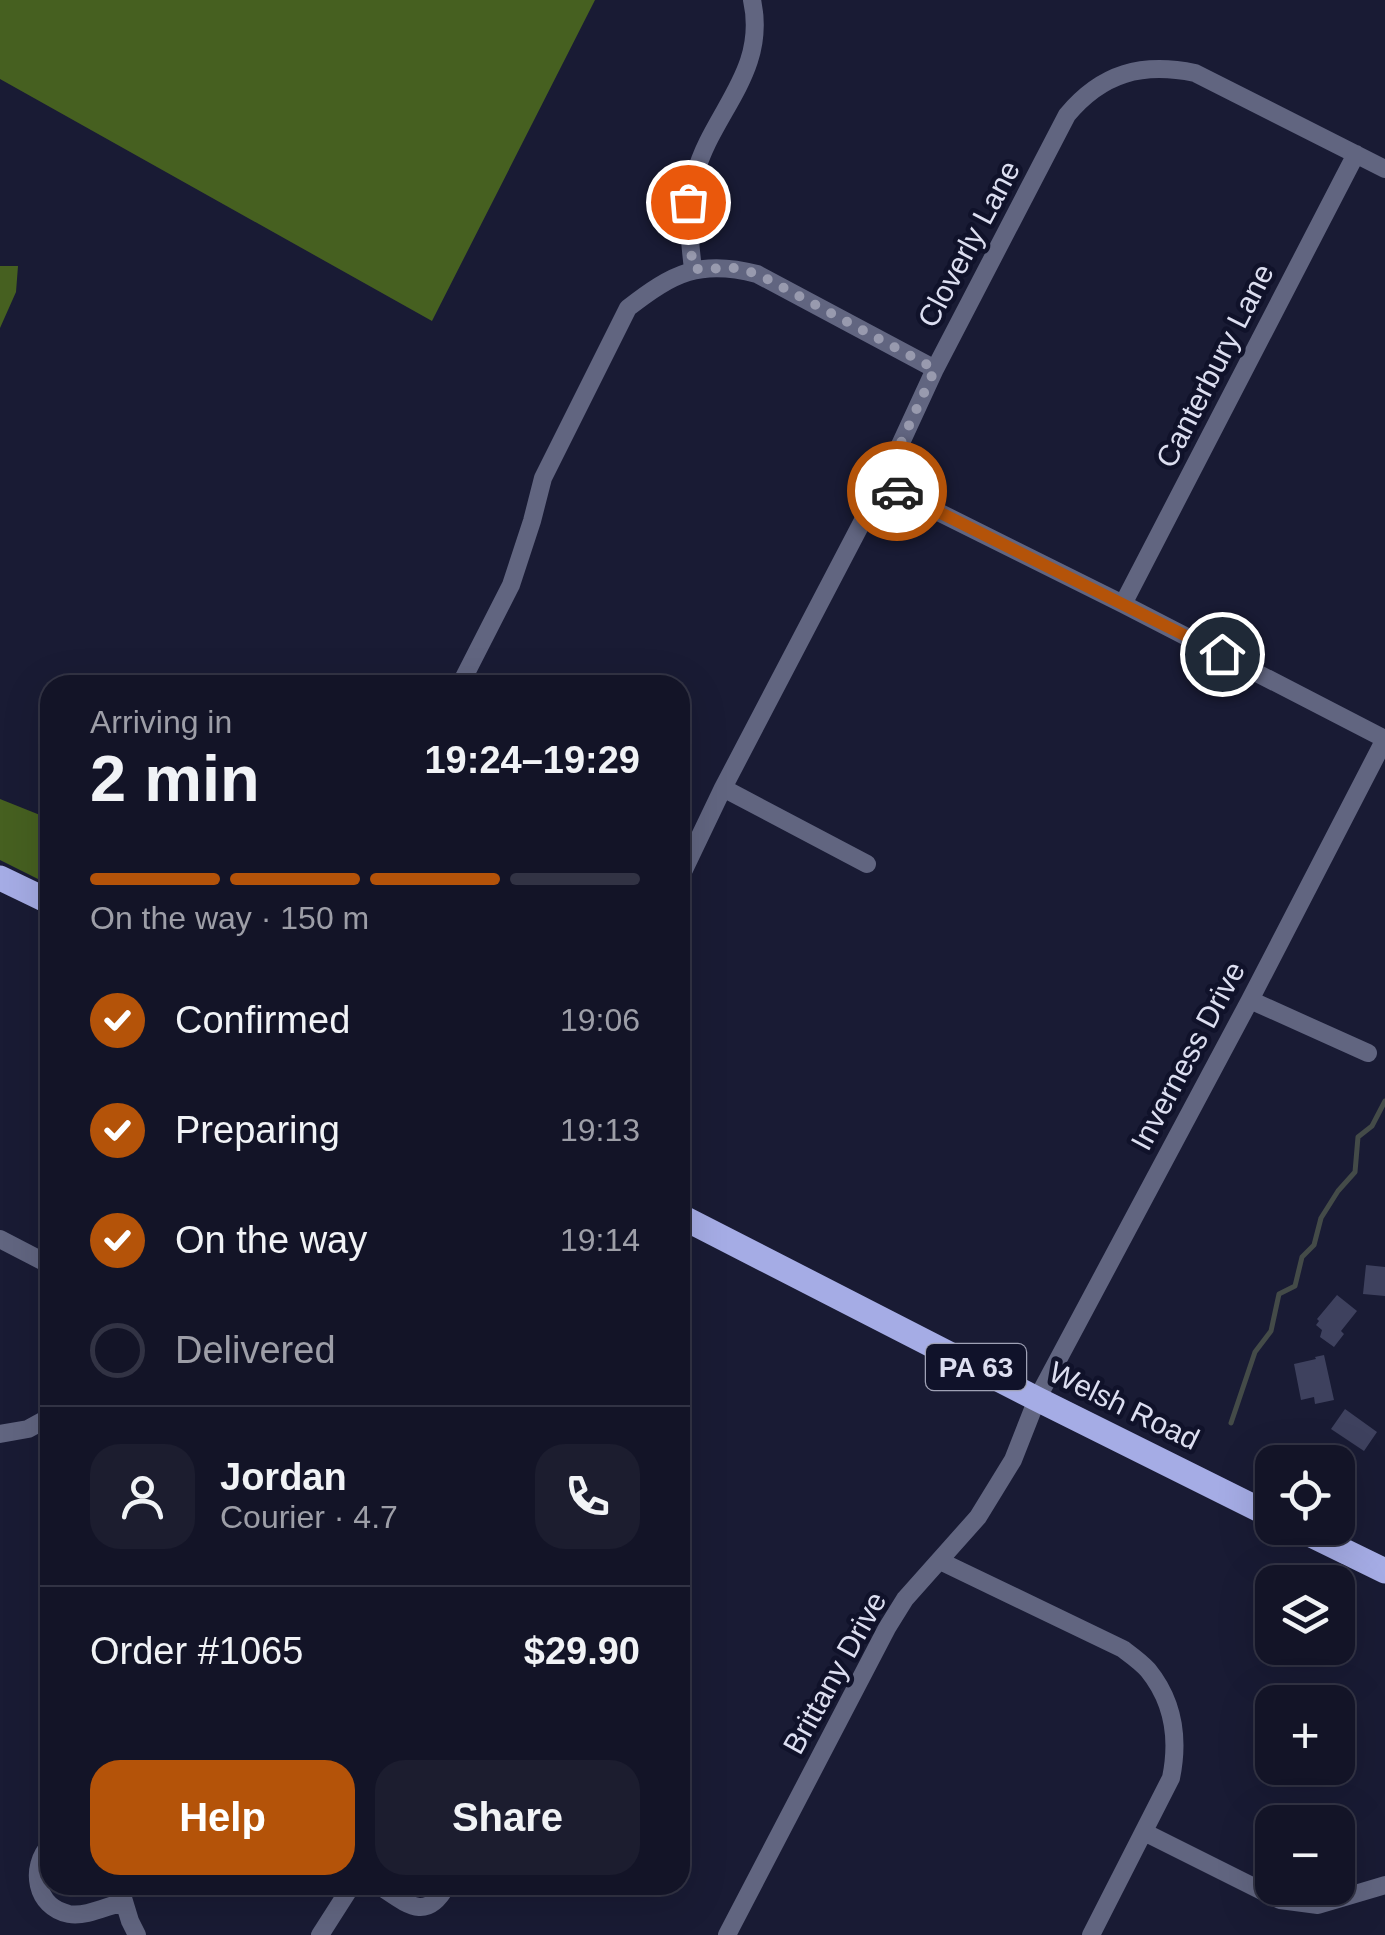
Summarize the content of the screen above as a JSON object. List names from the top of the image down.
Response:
{
  "streets": {
    "main road": ["PA 63", "Welsh Road"],
    "street": [
      "Cloverly Lane",
      "Canterbury Lane",
      "Inverness Drive",
      "Brittany Drive"
    ]
  },
  "crossings": [
    ["Cloverly Lane", "Canterbury Lane"],
    ["Inverness Drive", "Welsh Road"],
    ["Inverness Drive", "Brittany Drive"],
    ["Welsh Road", "Brittany Drive"]
  ],
  "page": {
    "heading": ["2 min", "Arriving in", "19:24–19:29"],
    "panel": [
      "Jordan",
      "Courier · 4.7",
      "Order #1065",
      "$29.90"
    ],
    "bar": "On the way · 150 m",
    "list": [
      ["Confirmed", "19:06"],
      ["Preparing", "19:13"],
      ["On the way", "19:14"],
      "Delivered"
    ],
    "map_buttons": ["+", "−"],
    "buttons": ["Help", "Share"]
  }
}
